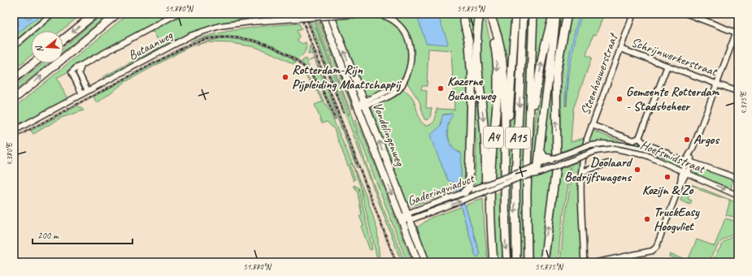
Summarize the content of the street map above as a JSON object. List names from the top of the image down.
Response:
{
  "streets": {
    "highway": ["A4", "A15"],
    "main road": ["Vondelingenweg"],
    "street": [
      "Butaanweg",
      "Schrijnwerkerstraat",
      "Steenhouwerstraat",
      "Hoefsmidstraat",
      "Gaderingviaduct"
    ]
  },
  "crossings": [
    ["Schrijnwerkerstraat", "Steenhouwerstraat"],
    ["Steenhouwerstraat", "Hoefsmidstraat"],
    ["Vondelingenweg", "Gaderingviaduct"],
    ["A4", "A15"],
    ["A4", "Gaderingviaduct"],
    ["A15", "Hoefsmidstraat"],
    ["A15", "Gaderingviaduct"],
    ["Hoefsmidstraat", "Gaderingviaduct"]
  ],
  "places": [
    "Rotterdam-Rijn Pijpleiding Maatschappij",
    "Kazerne Butaanweg",
    "Gemeente Rotterdam - Stadsbeheer",
    "Argos",
    "Doolaard Bedrijfswagens",
    "Kozijn & Zo",
    "TruckEasy Hoogvliet"
  ],
  "scale_bar": "200 m",
  "north": "left",
  "coordinates": [
    "51.880°N",
    "51.875°N",
    "4.375°E",
    "4.380°E"
  ]
}
